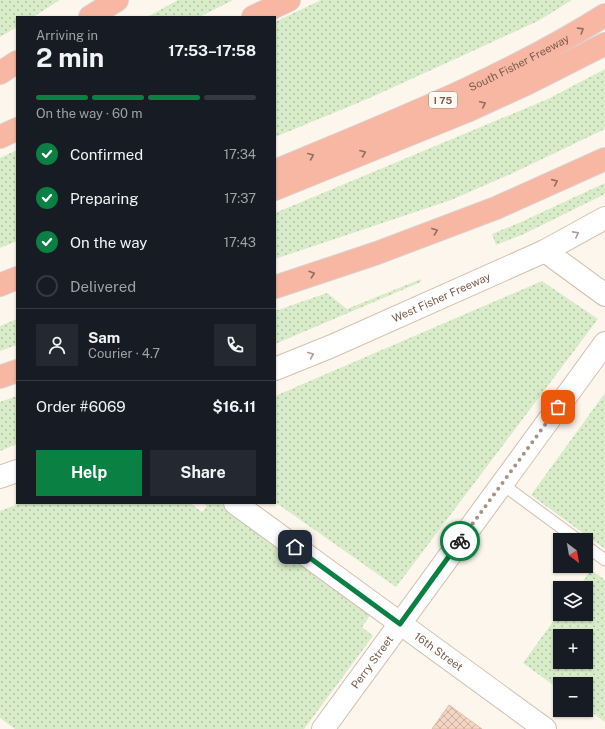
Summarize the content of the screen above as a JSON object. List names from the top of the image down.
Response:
{
  "streets": {
    "highway": ["South Fisher Freeway", "I 75"],
    "street": ["West Fisher Freeway", "16th Street", "Perry Street"]
  },
  "crossings": [
    ["16th Street", "Perry Street"]
  ],
  "one_way": ["West Fisher Freeway"],
  "north": "bottom right",
  "page": {
    "heading": ["2 min", "Arriving in", "17:53–17:58"],
    "panel": [
      "Sam",
      "Courier · 4.7",
      "Order #6069",
      "$16.11"
    ],
    "bar": "On the way · 60 m",
    "list": [
      ["Confirmed", "17:34"],
      ["Preparing", "17:37"],
      ["On the way", "17:43"],
      "Delivered"
    ],
    "buttons": ["Help", "Share"],
    "map_buttons": ["+", "−"]
  }
}
